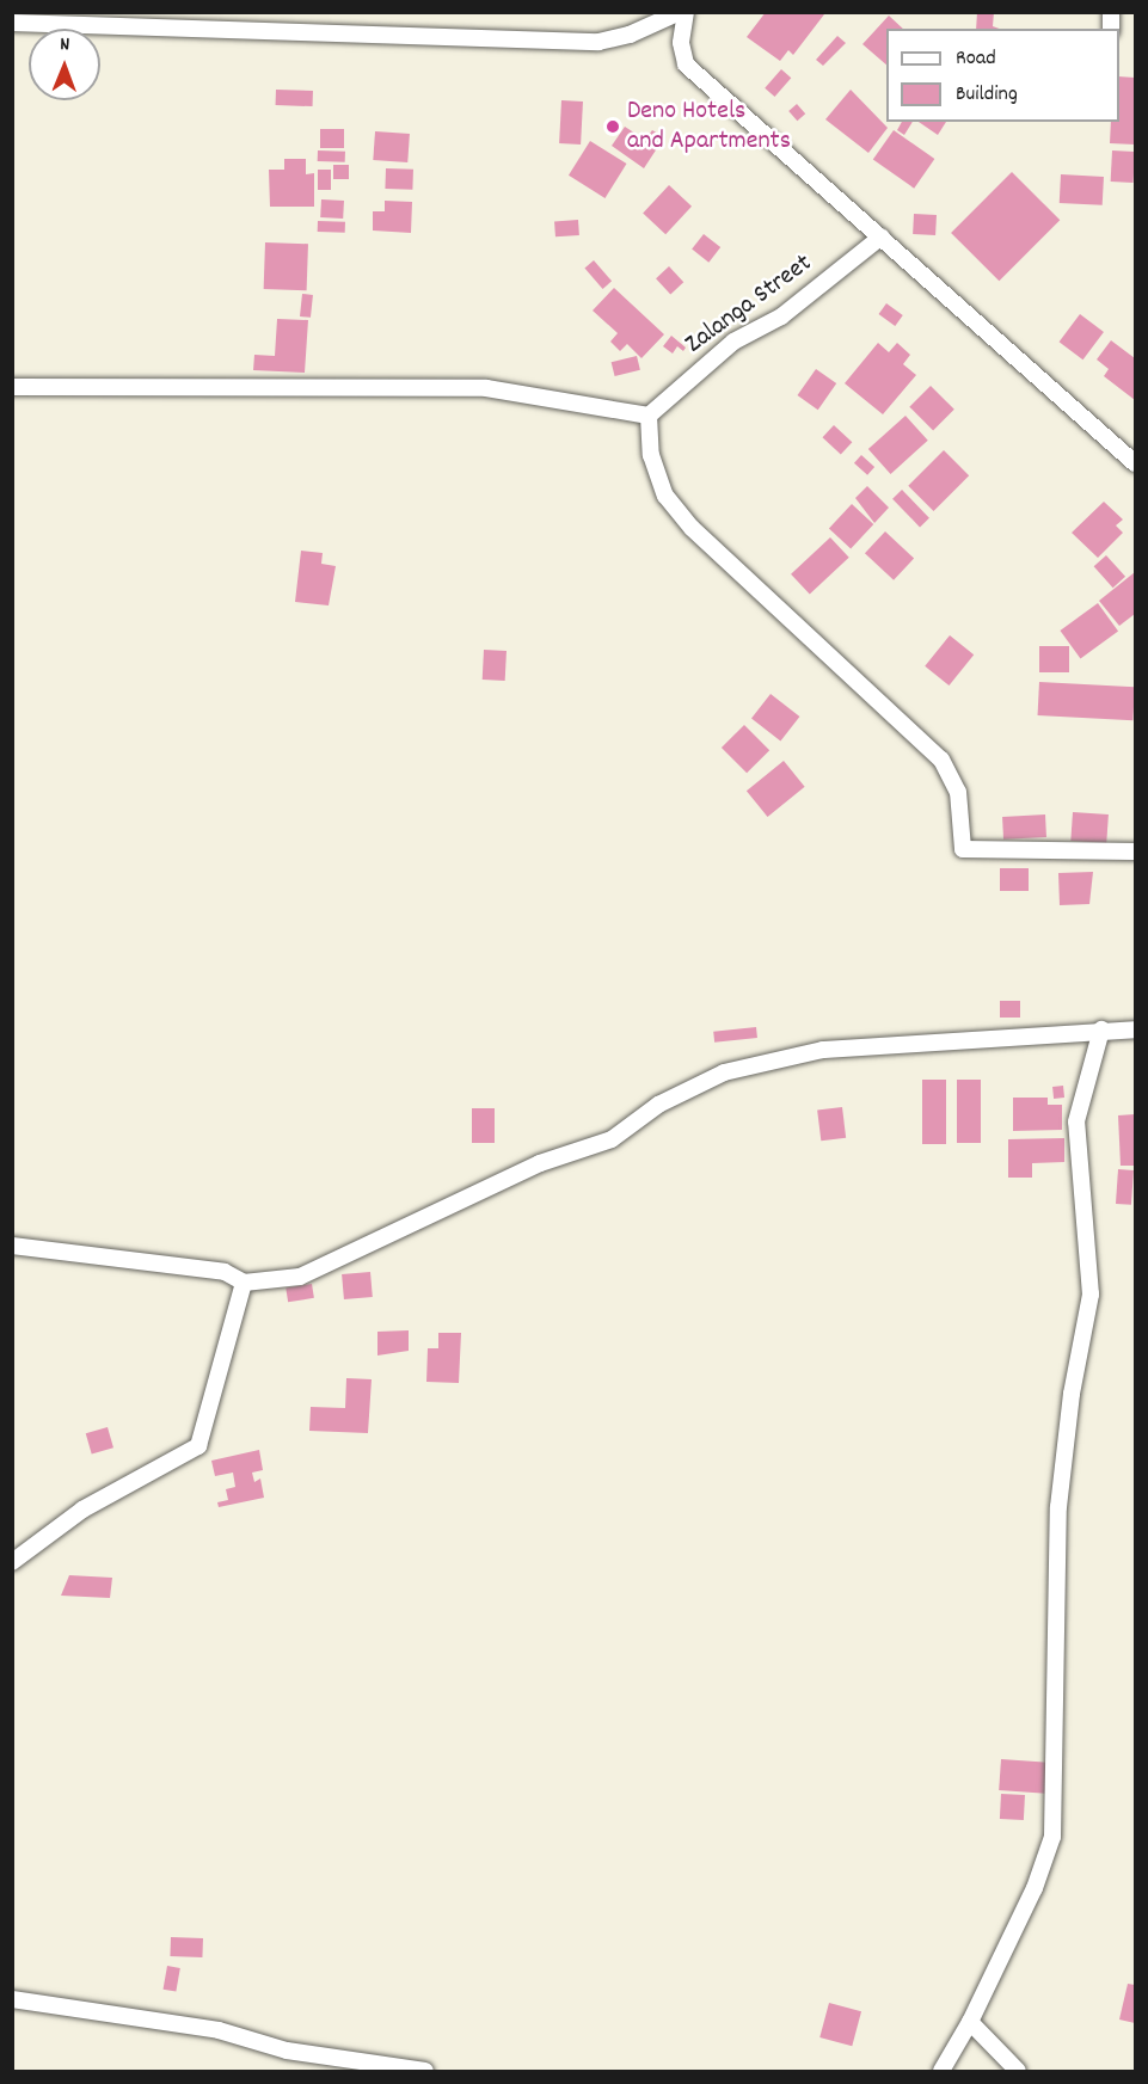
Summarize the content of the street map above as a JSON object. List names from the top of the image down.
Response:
{
  "streets": {
    "street": ["Zalanga Street"]
  },
  "places": ["Deno Hotels and Apartments"],
  "legend": ["Road", "Building"],
  "north": "top"
}
